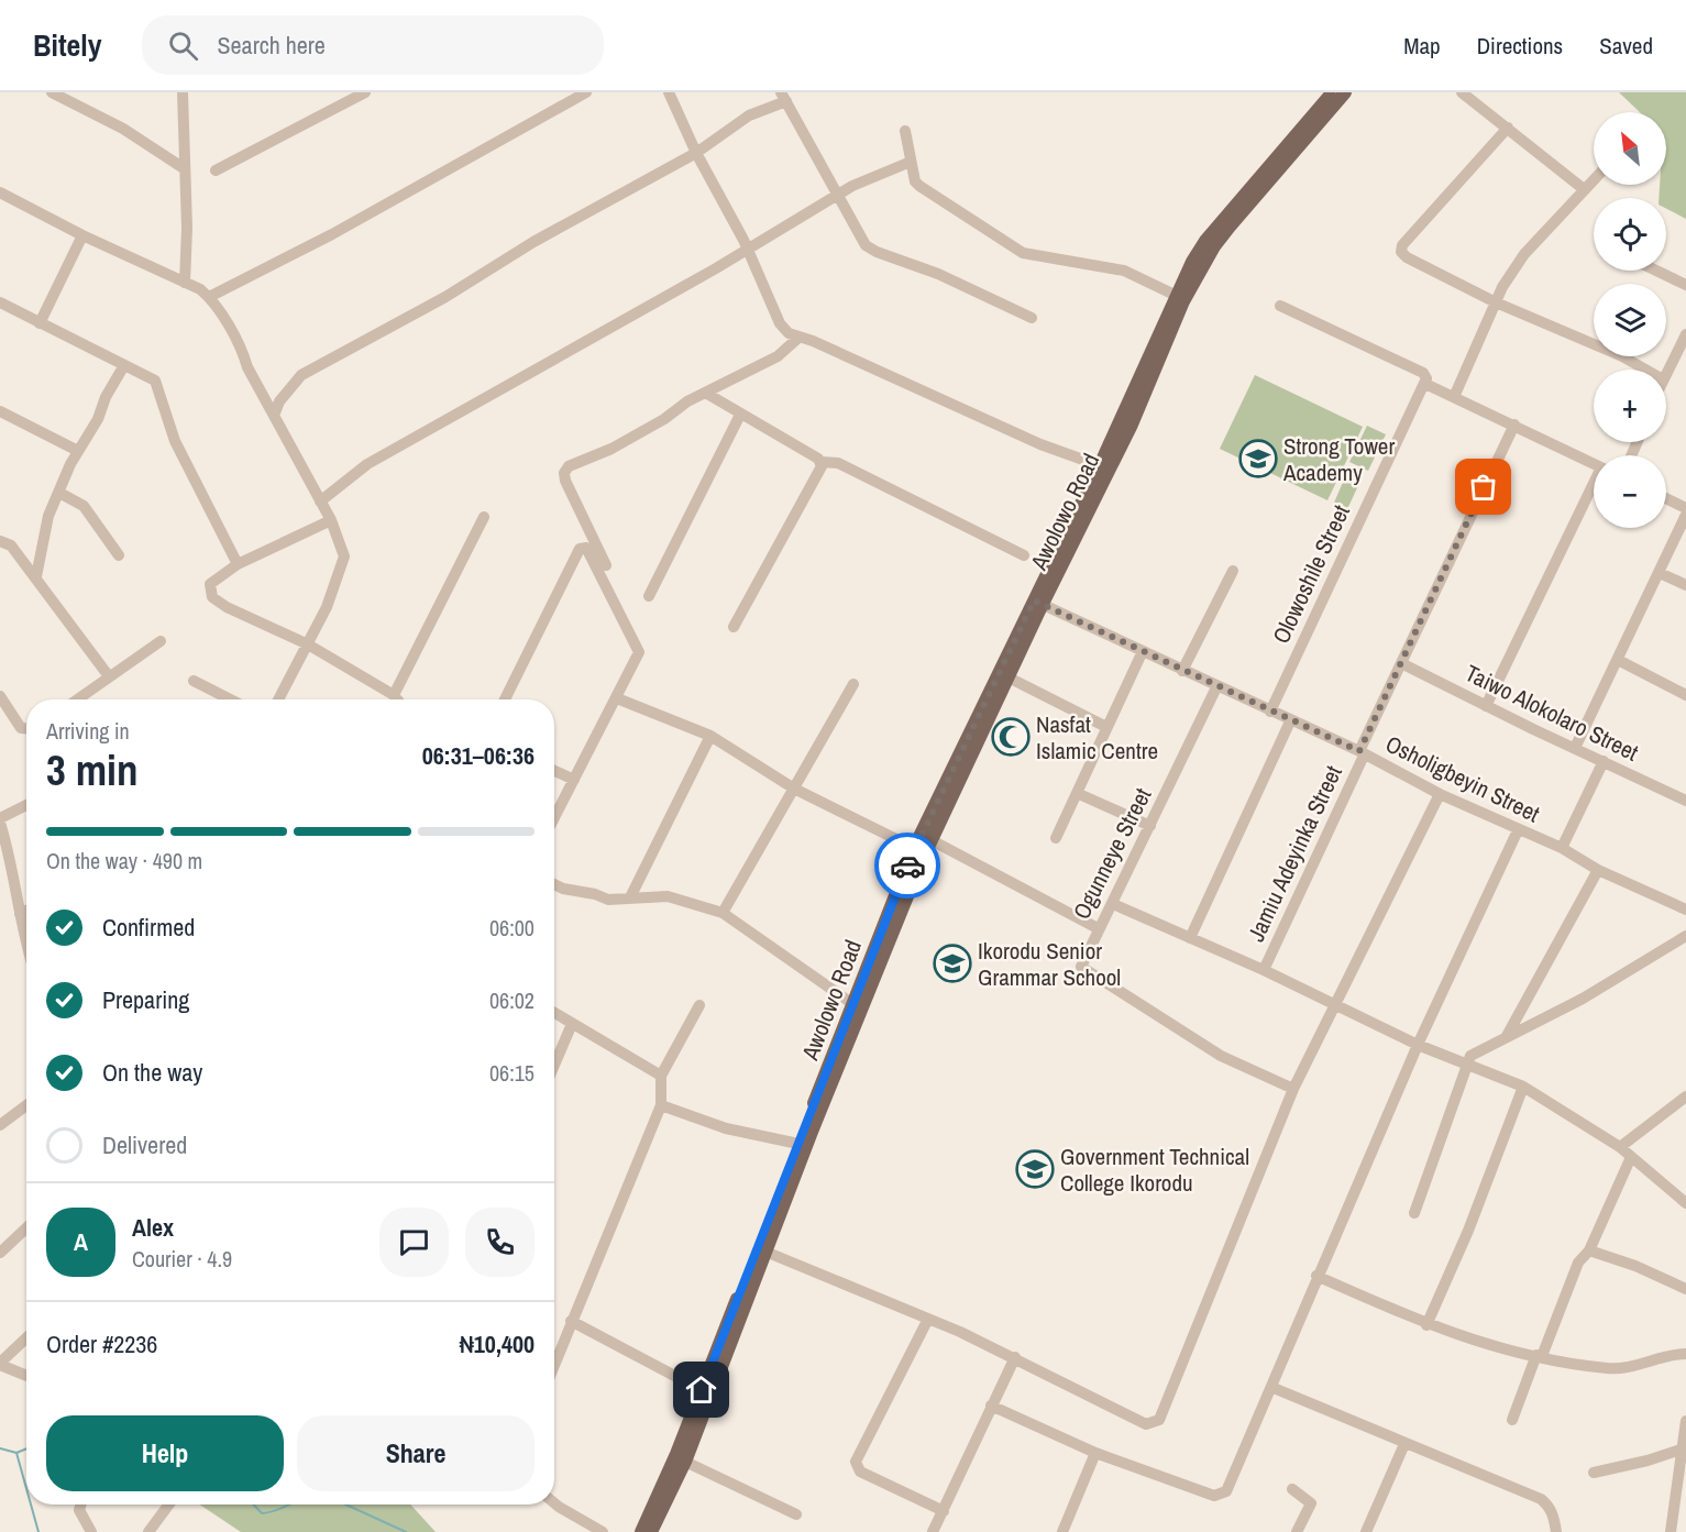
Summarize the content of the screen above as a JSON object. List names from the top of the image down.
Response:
{
  "streets": {
    "main road": ["Awolowo Road"],
    "street": [
      "Olowoshile Street",
      "Taiwo Alokolaro Street",
      "Osholigbeyin Street",
      "Ogunneye Street",
      "Jamiu Adeyinka Street"
    ]
  },
  "crossings": [
    ["Awolowo Road", "Osholigbeyin Street"],
    ["Olowoshile Street", "Osholigbeyin Street"],
    ["Taiwo Alokolaro Street", "Jamiu Adeyinka Street"],
    ["Osholigbeyin Street", "Ogunneye Street"],
    ["Osholigbeyin Street", "Jamiu Adeyinka Street"]
  ],
  "places": {
    "school or university": ["Strong Tower Academy", "Ikorodu Senior Grammar School", "Government Technical College Ikorodu"],
    "mosque": ["Nasfat Islamic Centre"]
  },
  "north": "top left",
  "page": {
    "header": "Bitely",
    "search": "Search here",
    "nav": ["Map", "Directions", "Saved"],
    "map_buttons": ["+", "−"],
    "heading": ["3 min", "Arriving in", "06:31–06:36"],
    "panel": [
      "Alex",
      "Courier · 4.9",
      "Order #2236",
      "₦10,400"
    ],
    "bar": "On the way · 490 m",
    "list": [
      ["Confirmed", "06:00"],
      ["Preparing", "06:02"],
      ["On the way", "06:15"],
      "Delivered"
    ],
    "round": "A",
    "buttons": ["Help", "Share"]
  }
}
